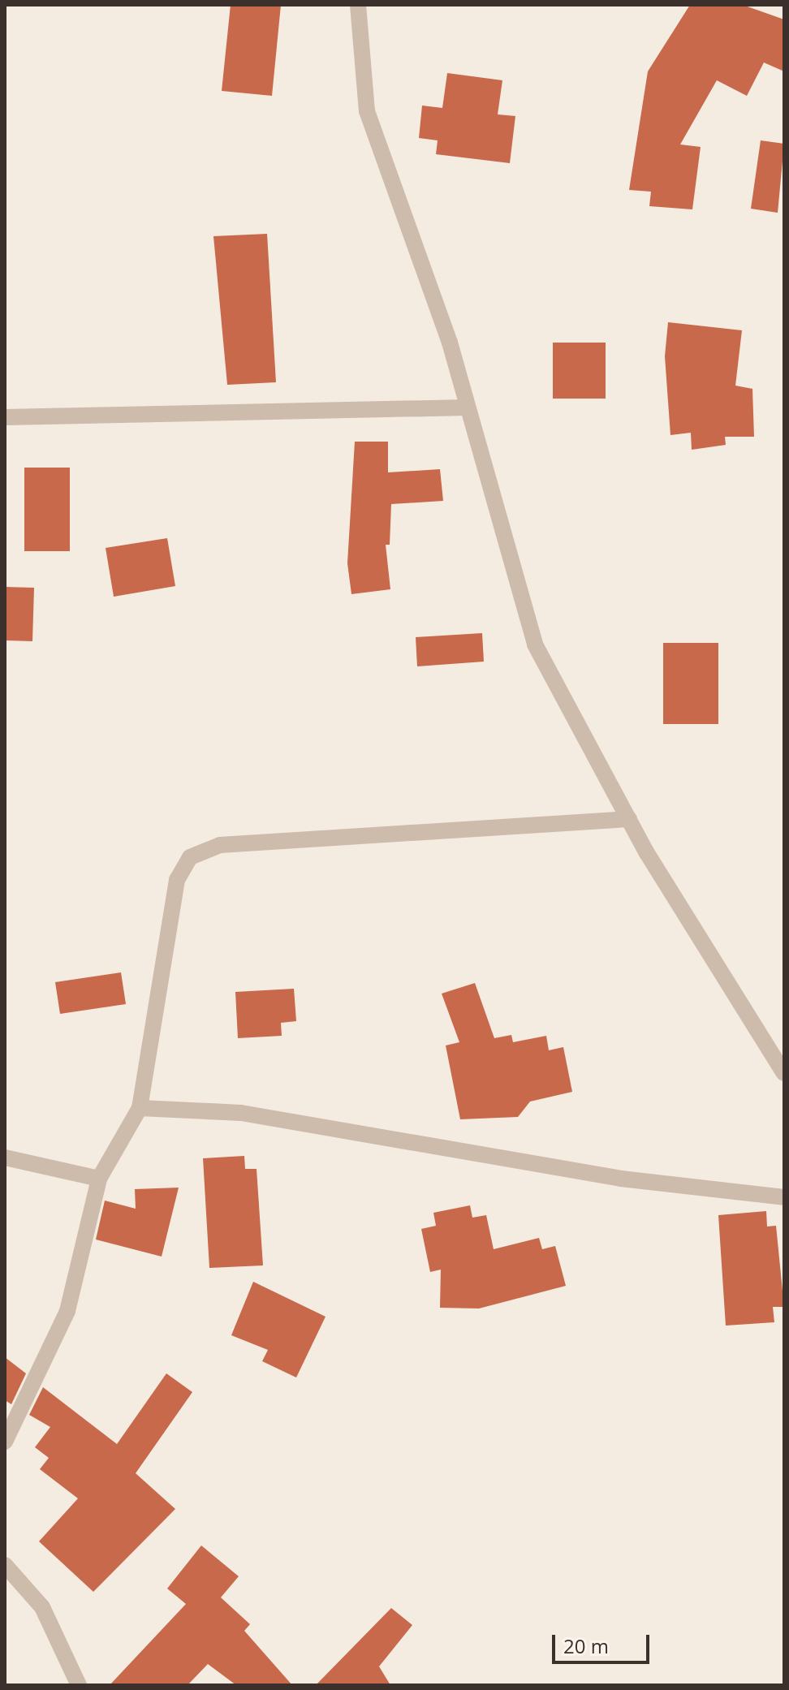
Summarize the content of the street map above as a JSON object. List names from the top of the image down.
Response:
{
  "scale_bar": "20 m"
}
